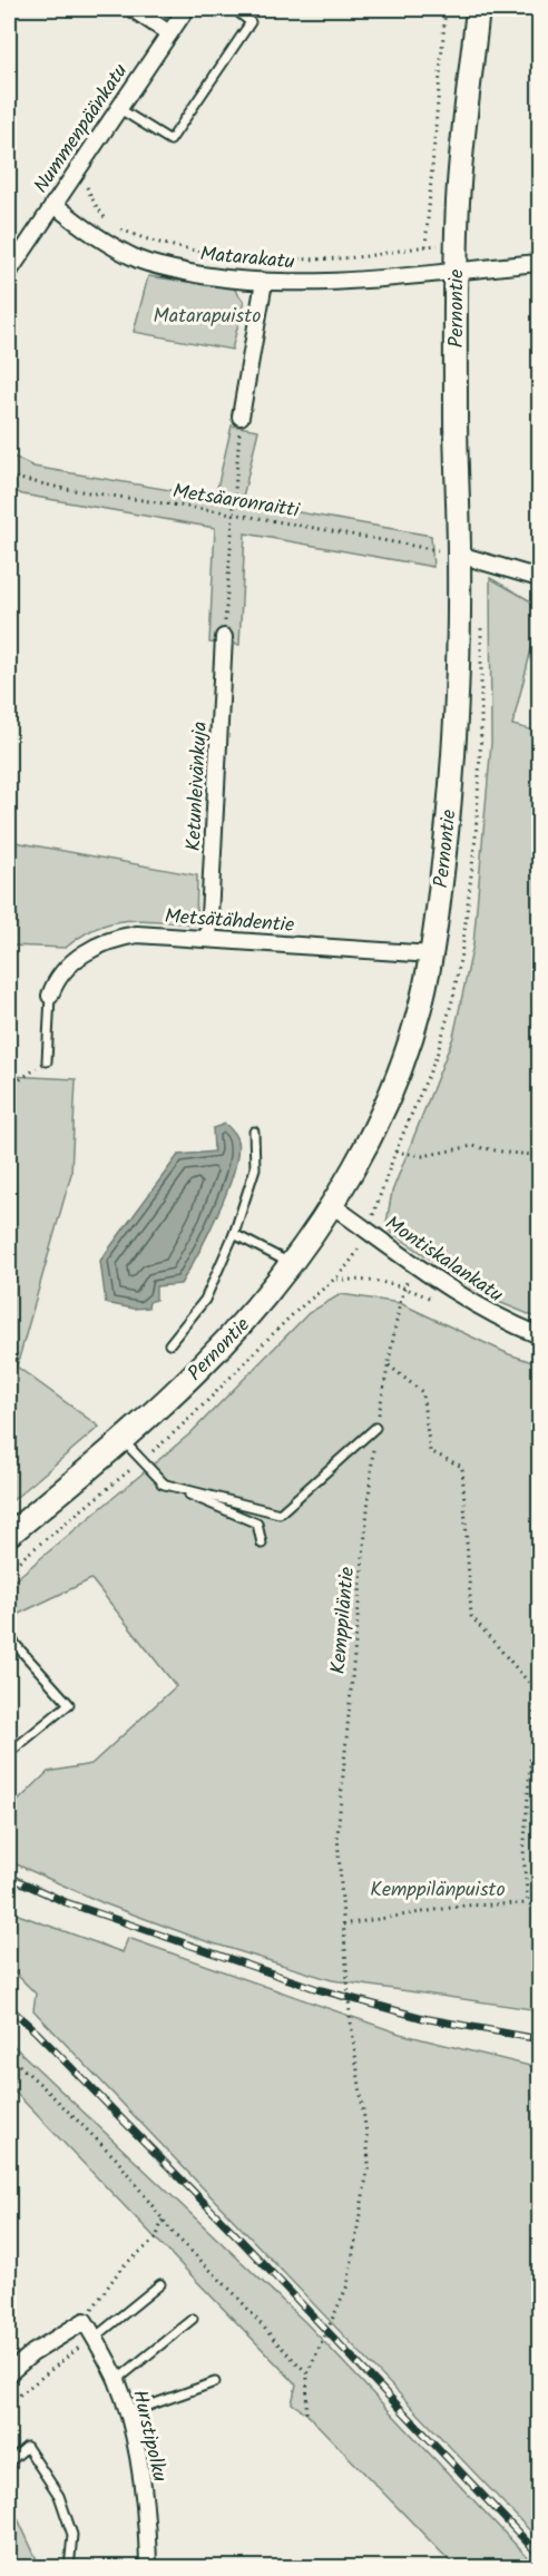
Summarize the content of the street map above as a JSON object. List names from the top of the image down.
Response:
{
  "streets": {
    "street": [
      "Nummenpäänkatu",
      "Matarakatu",
      "Pernontie",
      "Ketunleivänkuja",
      "Metsätähdentie",
      "Montiskalankatu",
      "Hurstipolku"
    ],
    "path": ["Metsäaronraitti", "Kemppiläntie"]
  },
  "crossings": [
    ["Nummenpäänkatu", "Matarakatu"],
    ["Matarakatu", "Pernontie"],
    ["Pernontie", "Metsäaronraitti"],
    ["Pernontie", "Metsätähdentie"],
    ["Pernontie", "Montiskalankatu"],
    ["Ketunleivänkuja", "Metsätähdentie"],
    ["Montiskalankatu", "Kemppiläntie"]
  ],
  "parks": ["Matarapuisto", "Kemppilänpuisto"]
}
